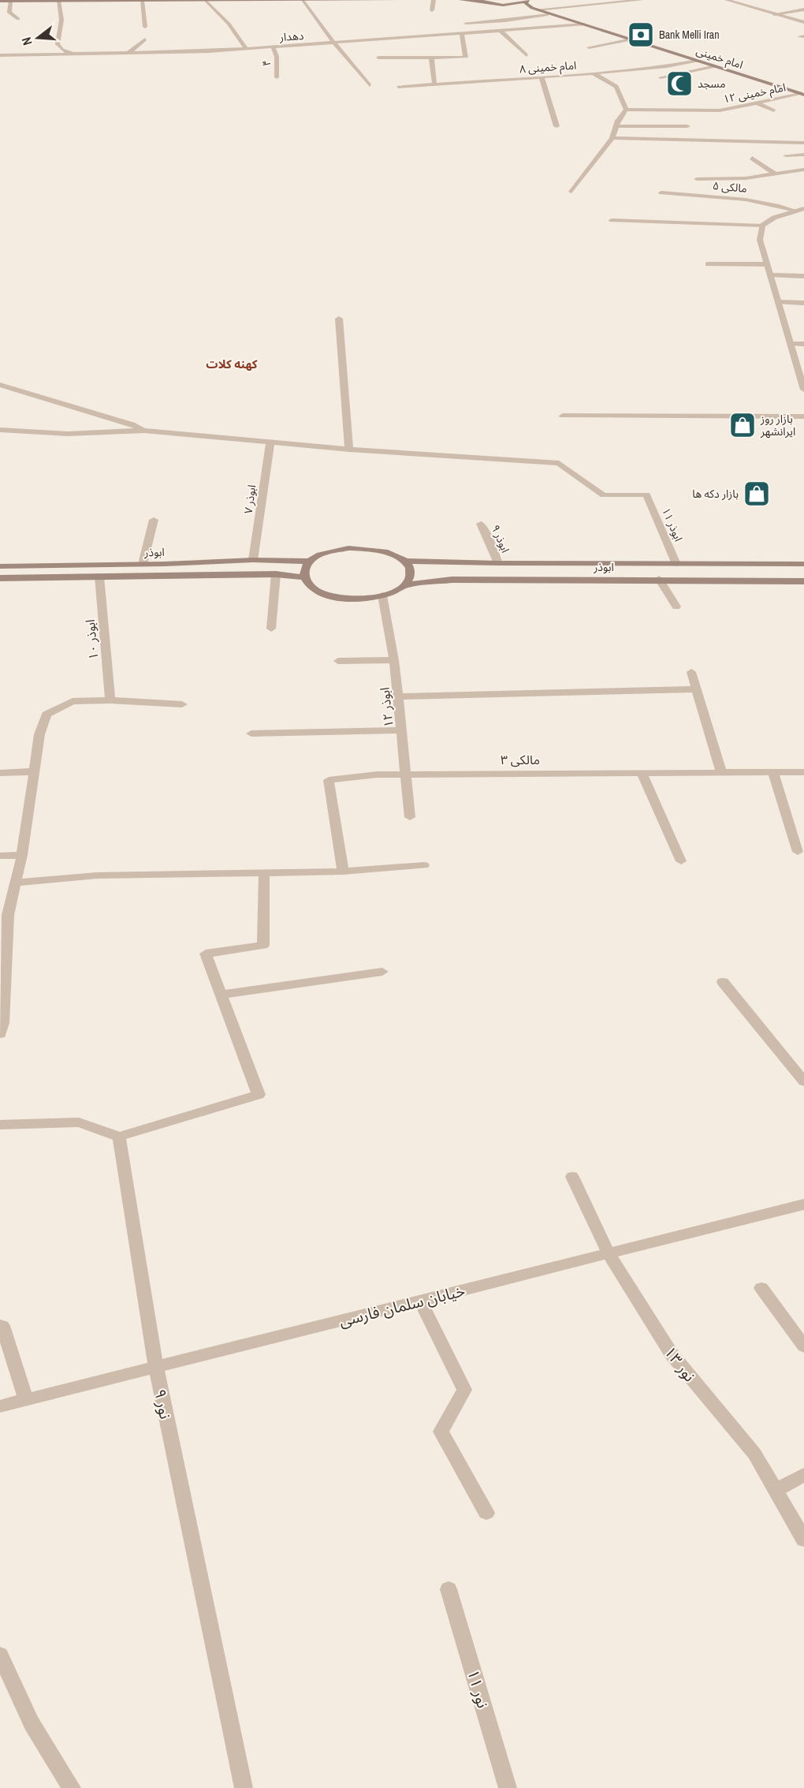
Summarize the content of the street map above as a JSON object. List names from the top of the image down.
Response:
{
  "streets": {
    "main road": ["امام خمینی", "ابوذر"],
    "street": [
      "دهدار",
      "۴",
      "امام خمینی ۸",
      "امام خمینی ۱۲",
      "مالکی ۵",
      "ابوذر ۷",
      "ابوذر ۱۱",
      "ابوذر ۹",
      "ابوذر ۱۰",
      "ابوذر ۱۲",
      "مالکی ۳",
      "خیابان سلمان فارسی",
      "نور ۱۳",
      "نور ۹",
      "نور ۱۱"
    ]
  },
  "crossings": [
    ["دهدار", "امام خمینی"],
    ["دهدار", "۴"],
    ["امام خمینی", "امام خمینی ۸"],
    ["امام خمینی", "امام خمینی ۱۲"],
    ["ابوذر ۷", "ابوذر"],
    ["ابوذر ۱۱", "ابوذر"],
    ["ابوذر ۹", "ابوذر"],
    ["ابوذر", "ابوذر ۱۰"],
    ["ابوذر", "ابوذر ۱۲"],
    ["ابوذر ۱۲", "مالکی ۳"],
    ["خیابان سلمان فارسی", "نور ۱۳"],
    ["خیابان سلمان فارسی", "نور ۹"]
  ],
  "districts": ["کهنه کلات"],
  "places": {
    "bank": ["Bank Melli Iran"],
    "mosque": ["مسجد"],
    "shop": ["بازار روز ایرانشهر", "بازار دکه ها"]
  },
  "north": "left"
}
